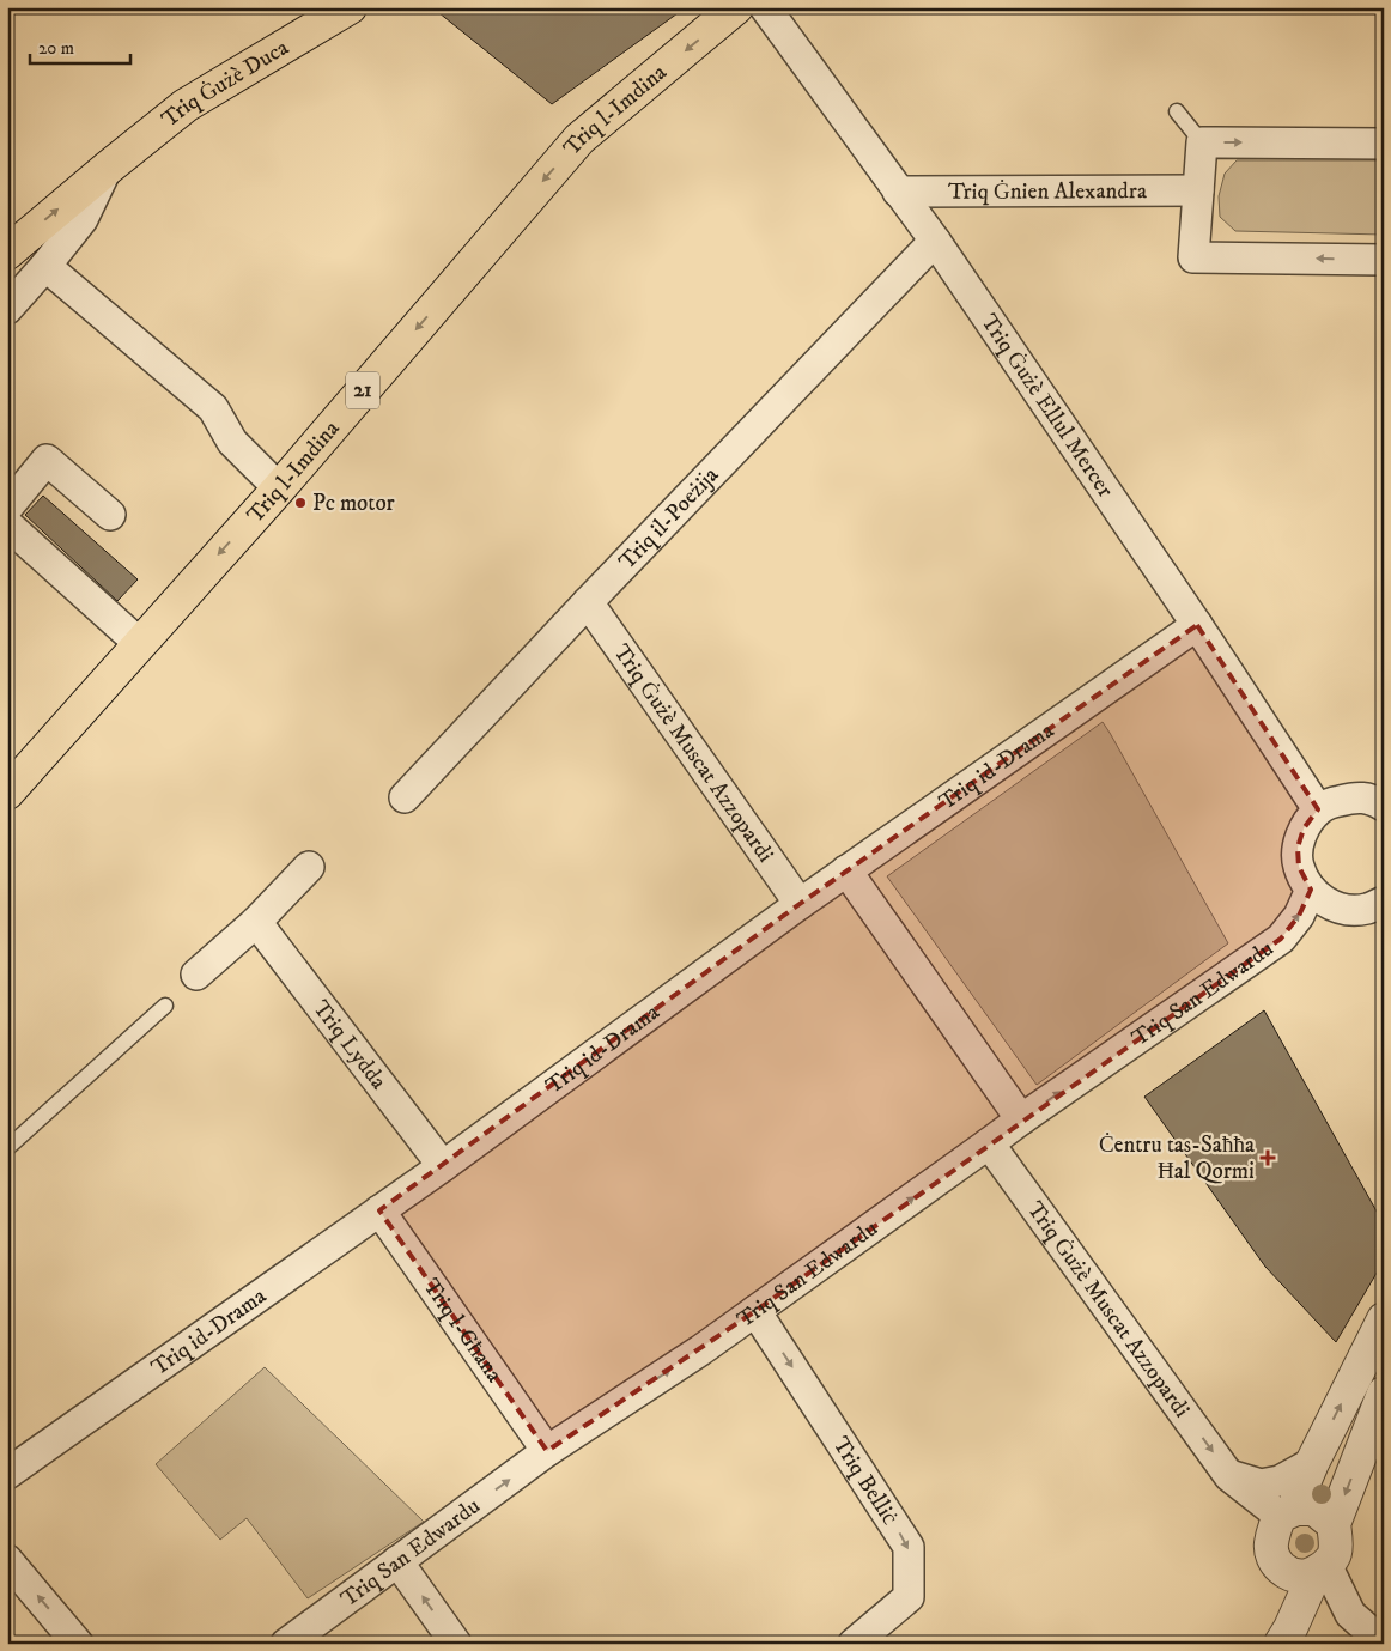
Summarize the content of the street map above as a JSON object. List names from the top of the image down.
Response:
{
  "streets": {
    "highway": ["Triq Ġużè Duca", "Triq l-Imdina", "21"],
    "street": [
      "Triq Ġnien Alexandra",
      "Triq Ġużè Ellul Mercer",
      "Triq il-Poeżija",
      "Triq Ġużè Muscat Azzopardi",
      "Triq id-Drama",
      "Triq San Edwardu",
      "Triq Lydda",
      "Triq l-Għana",
      "Triq Belliċ"
    ]
  },
  "crossings": [
    ["Triq Ġnien Alexandra", "Triq Ġużè Ellul Mercer"],
    ["Triq Ġużè Ellul Mercer", "Triq il-Poeżija"],
    ["Triq Ġużè Ellul Mercer", "Triq id-Drama"],
    ["Triq il-Poeżija", "Triq Ġużè Muscat Azzopardi"],
    ["Triq Ġużè Muscat Azzopardi", "Triq id-Drama"],
    ["Triq Ġużè Muscat Azzopardi", "Triq San Edwardu"],
    ["Triq id-Drama", "Triq Lydda"],
    ["Triq id-Drama", "Triq l-Għana"],
    ["Triq San Edwardu", "Triq l-Għana"],
    ["Triq San Edwardu", "Triq Belliċ"]
  ],
  "one_way": [
    "Triq l-Imdina",
    "Triq Ġużè Muscat Azzopardi",
    "Triq San Edwardu",
    "Triq Belliċ"
  ],
  "places": {
    "other": ["Pc motor"],
    "health": ["Ċentru tas-Saħħa Ħal Qormi"]
  },
  "scale_bar": "20 m"
}
